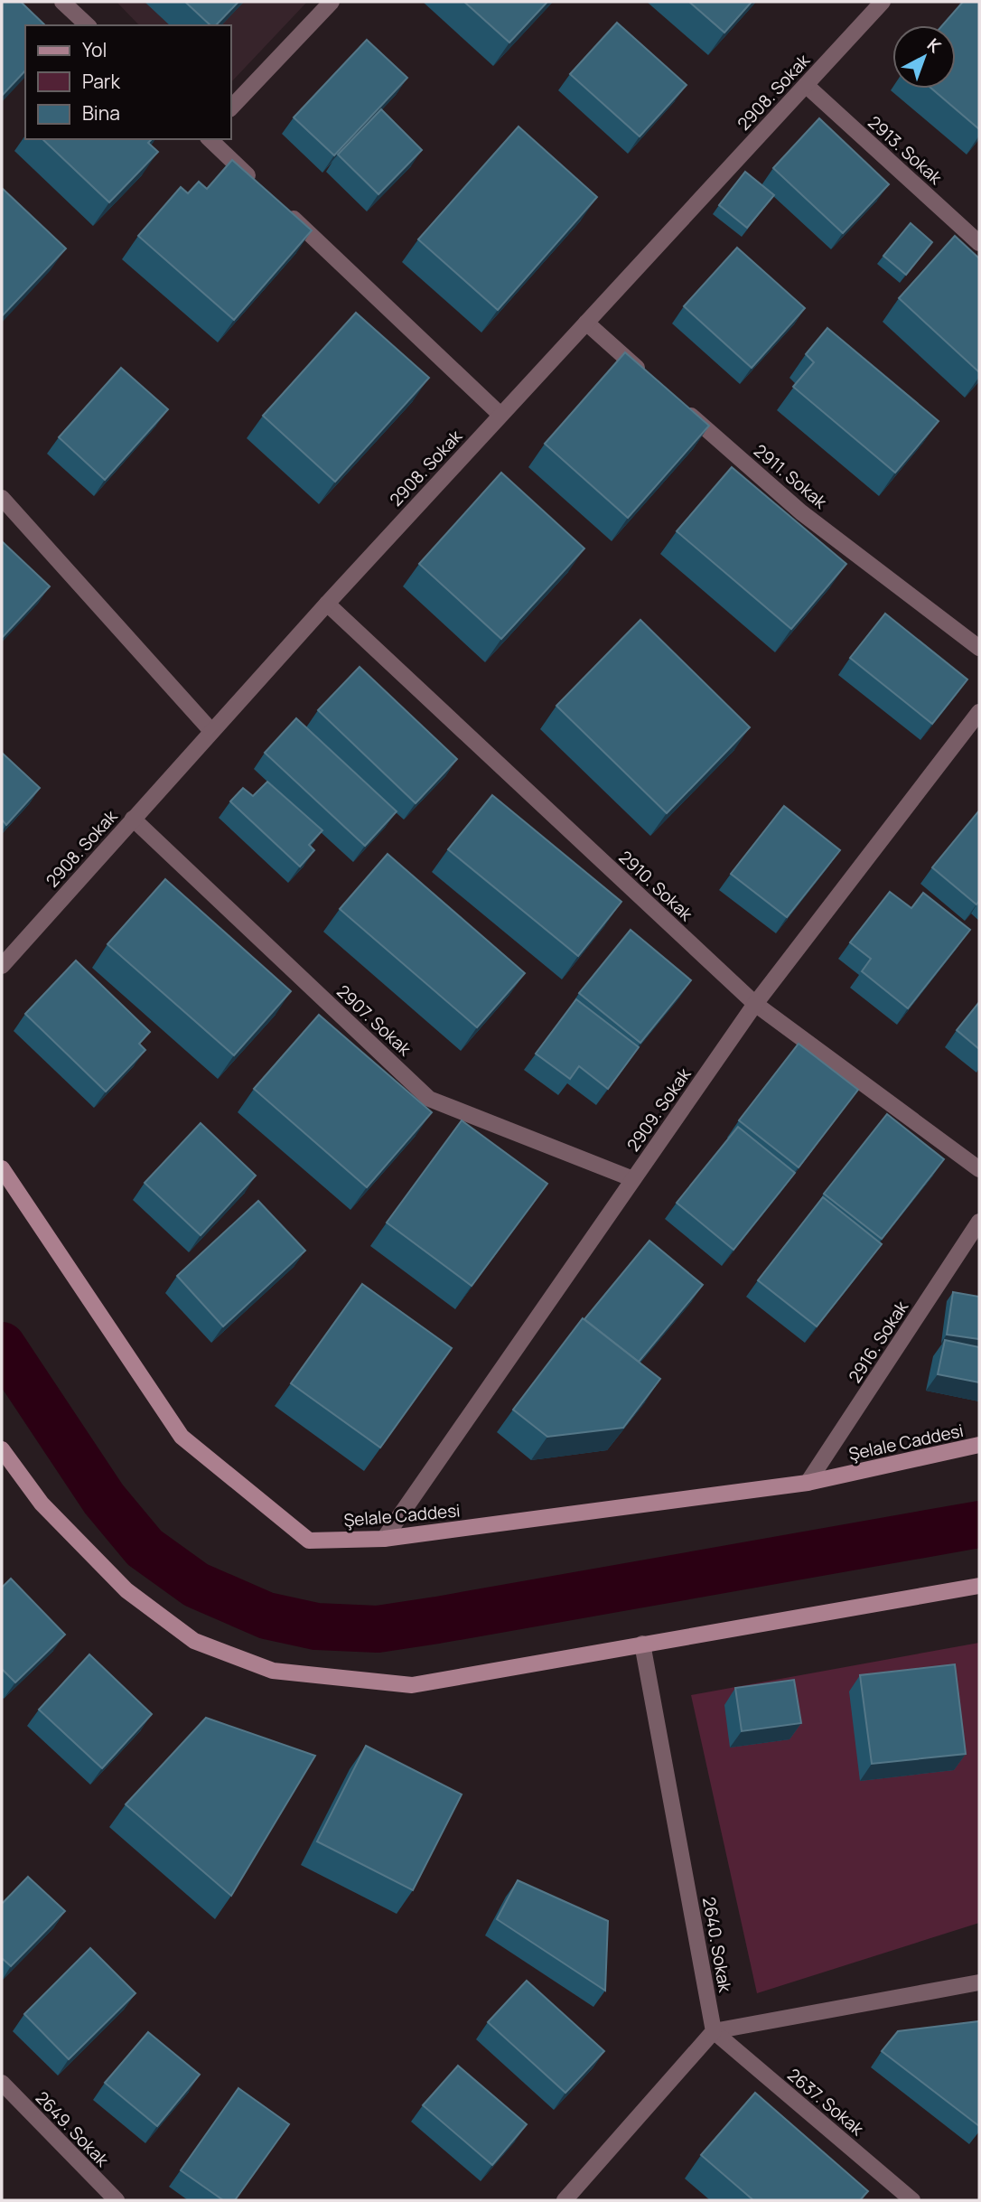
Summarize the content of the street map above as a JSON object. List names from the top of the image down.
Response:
{
  "streets": {
    "street": [
      "2908. Sokak",
      "2913. Sokak",
      "2911. Sokak",
      "2910. Sokak",
      "2907. Sokak",
      "2909. Sokak",
      "2916. Sokak",
      "Şelale Caddesi",
      "2640. Sokak",
      "2637. Sokak",
      "2649. Sokak"
    ]
  },
  "crossings": [
    ["2908. Sokak", "2913. Sokak"],
    ["2908. Sokak", "2910. Sokak"],
    ["2908. Sokak", "2907. Sokak"],
    ["2910. Sokak", "2909. Sokak"],
    ["2907. Sokak", "2909. Sokak"],
    ["2909. Sokak", "Şelale Caddesi"],
    ["2916. Sokak", "Şelale Caddesi"],
    ["2640. Sokak", "2637. Sokak"]
  ],
  "legend": ["Yol", "Park", "Bina"],
  "north": "top right"
}
